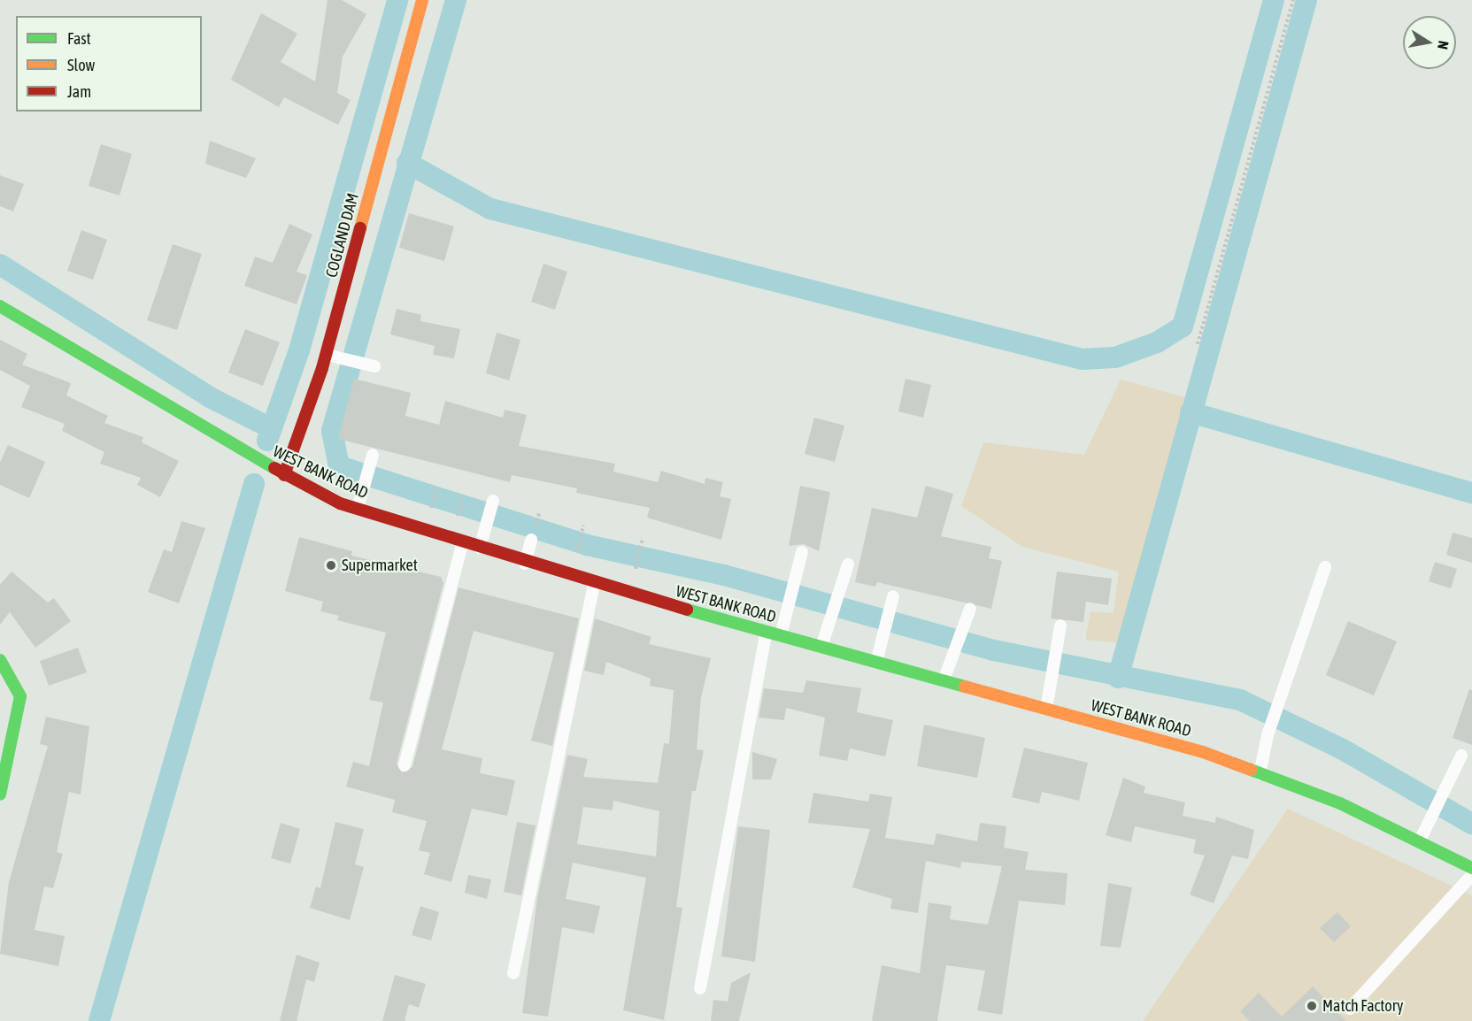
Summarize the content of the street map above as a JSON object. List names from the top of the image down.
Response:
{
  "streets": {
    "main road": ["COGLAND DAM", "WEST BANK ROAD"]
  },
  "crossings": [
    ["COGLAND DAM", "WEST BANK ROAD"]
  ],
  "places": ["Supermarket", "Match Factory"],
  "legend": ["Fast", "Slow", "Jam"],
  "north": "right"
}
